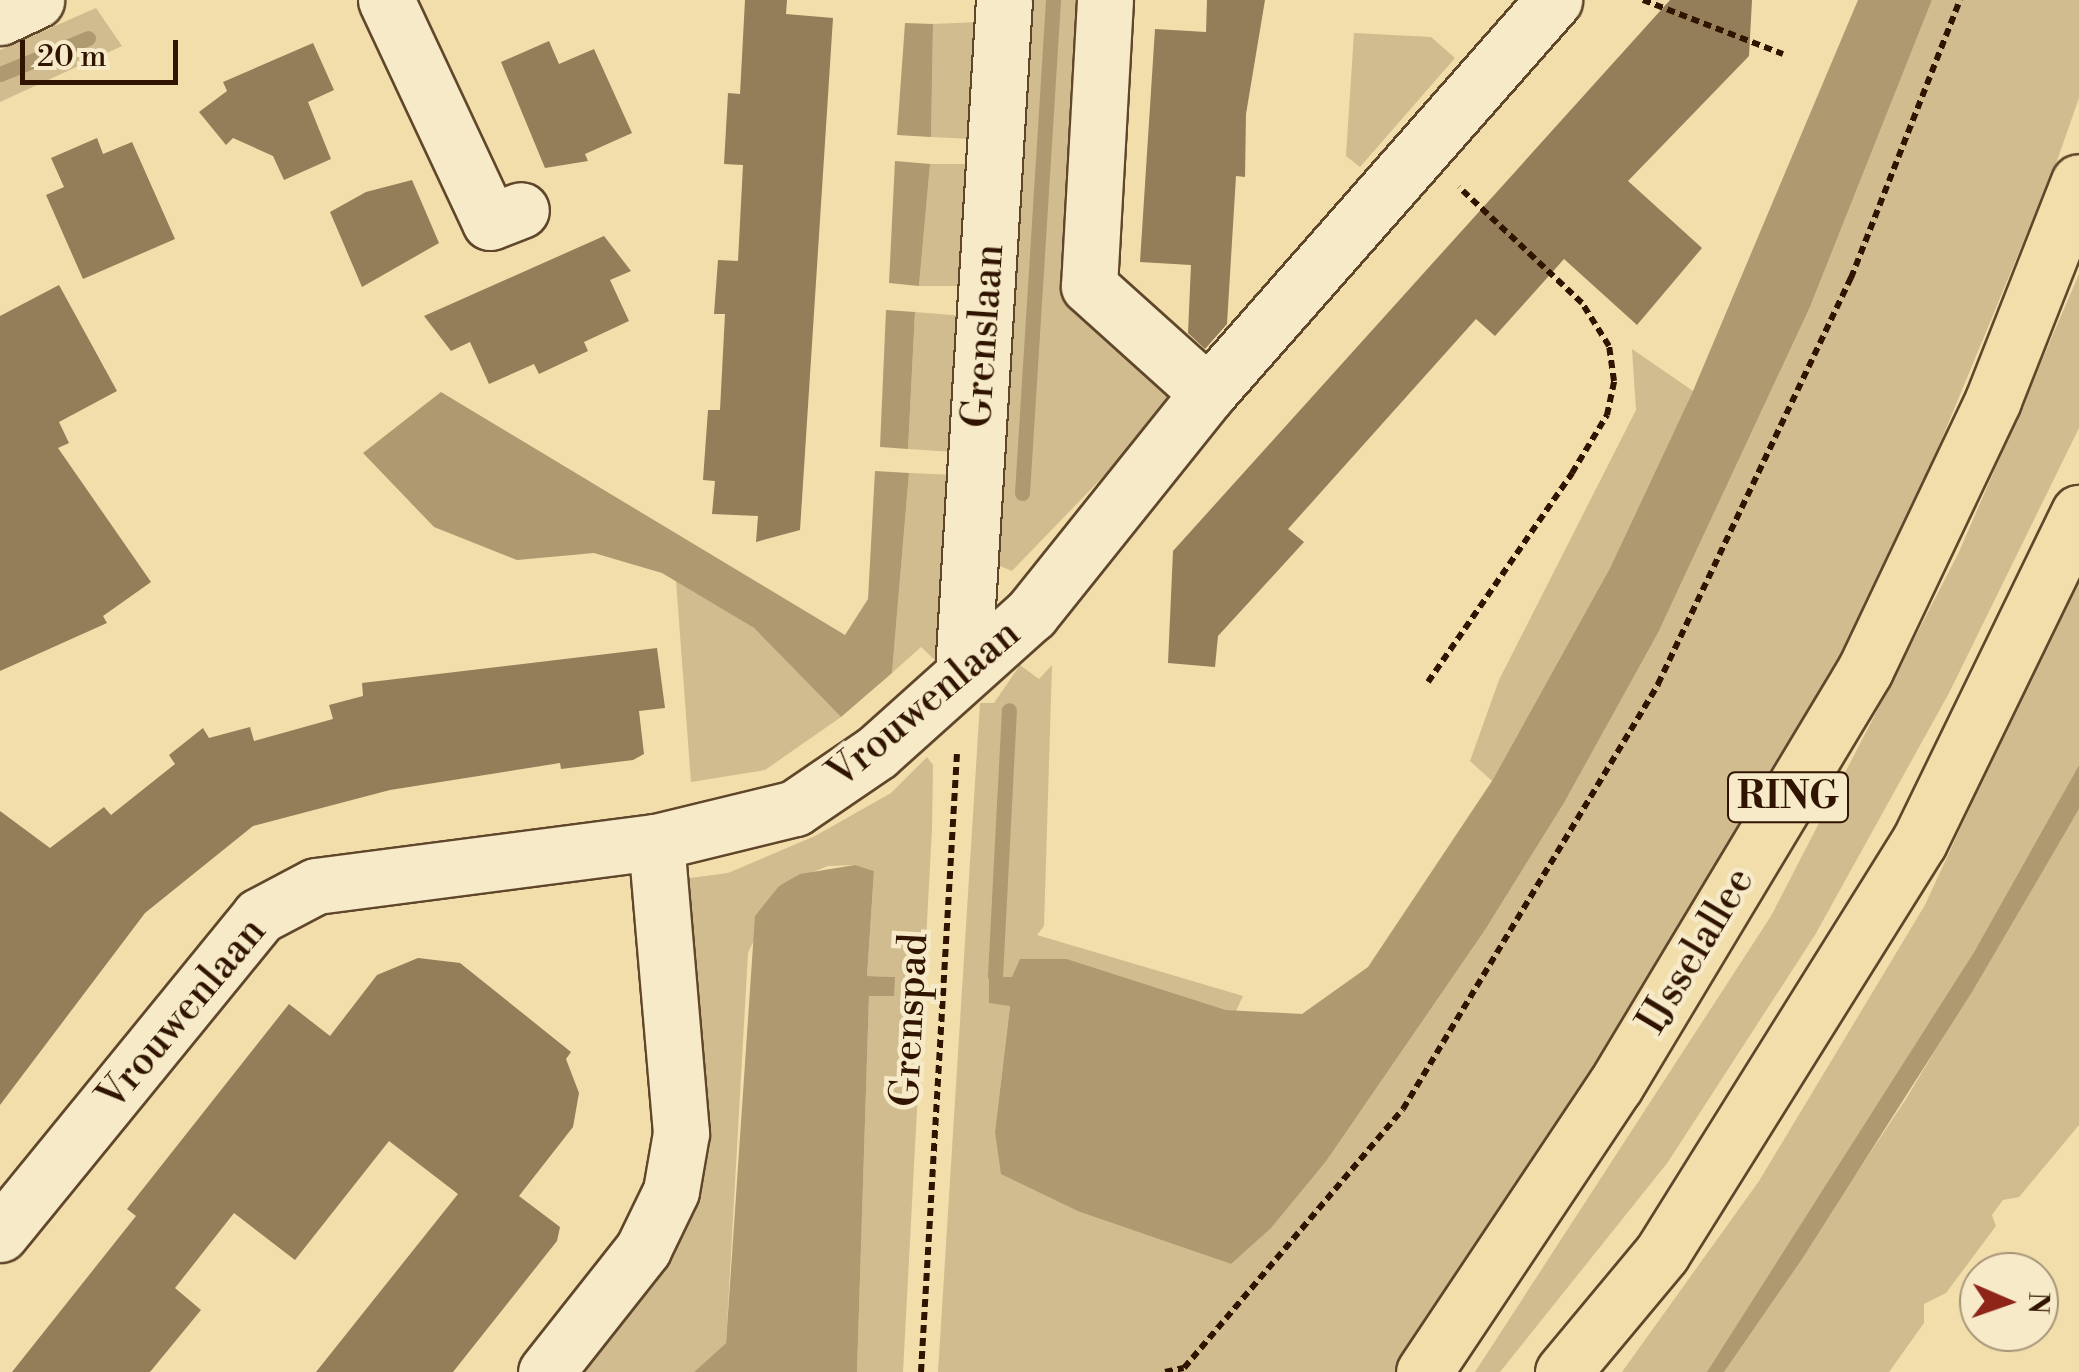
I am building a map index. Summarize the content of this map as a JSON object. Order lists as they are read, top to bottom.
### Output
{
  "streets": {
    "main road": ["RING", "IJsselallee"],
    "street": ["Grenslaan", "Vrouwenlaan"],
    "path": ["Grenspad"]
  },
  "crossings": [
    ["Grenslaan", "Vrouwenlaan"],
    ["Grenslaan", "Grenspad"],
    ["Vrouwenlaan", "Grenspad"]
  ],
  "scale_bar": "20 m",
  "north": "right"
}
